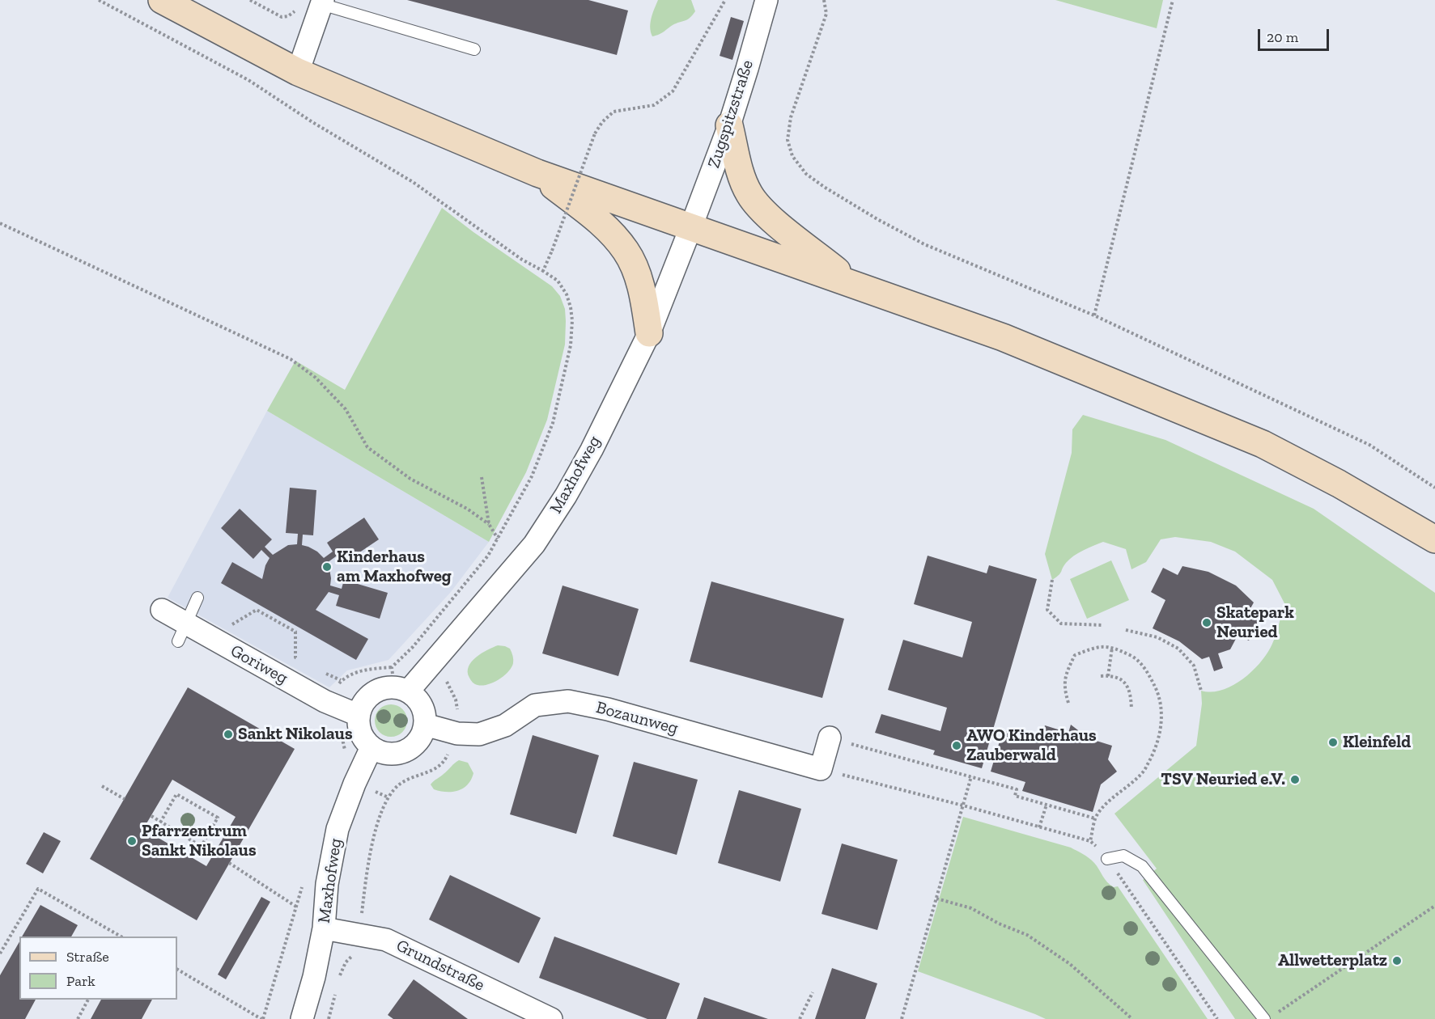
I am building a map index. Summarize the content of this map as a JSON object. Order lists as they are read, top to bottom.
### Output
{
  "streets": {
    "street": [
      "Zugspitzstraße",
      "Maxhofweg",
      "Goriweg",
      "Bozaunweg",
      "Grundstraße"
    ]
  },
  "crossings": [
    ["Zugspitzstraße", "Maxhofweg"],
    ["Maxhofweg", "Goriweg"],
    ["Maxhofweg", "Bozaunweg"],
    ["Maxhofweg", "Grundstraße"],
    ["Goriweg", "Bozaunweg"]
  ],
  "places": [
    "Kinderhaus am Maxhofweg",
    "Skatepark Neuried",
    "Sankt Nikolaus",
    "Kleinfeld",
    "AWO Kinderhaus Zauberwald",
    "TSV Neuried e.V.",
    "Pfarrzentrum Sankt Nikolaus",
    "Allwetterplatz"
  ],
  "legend": ["Straße", "Park"],
  "scale_bar": "20 m"
}
